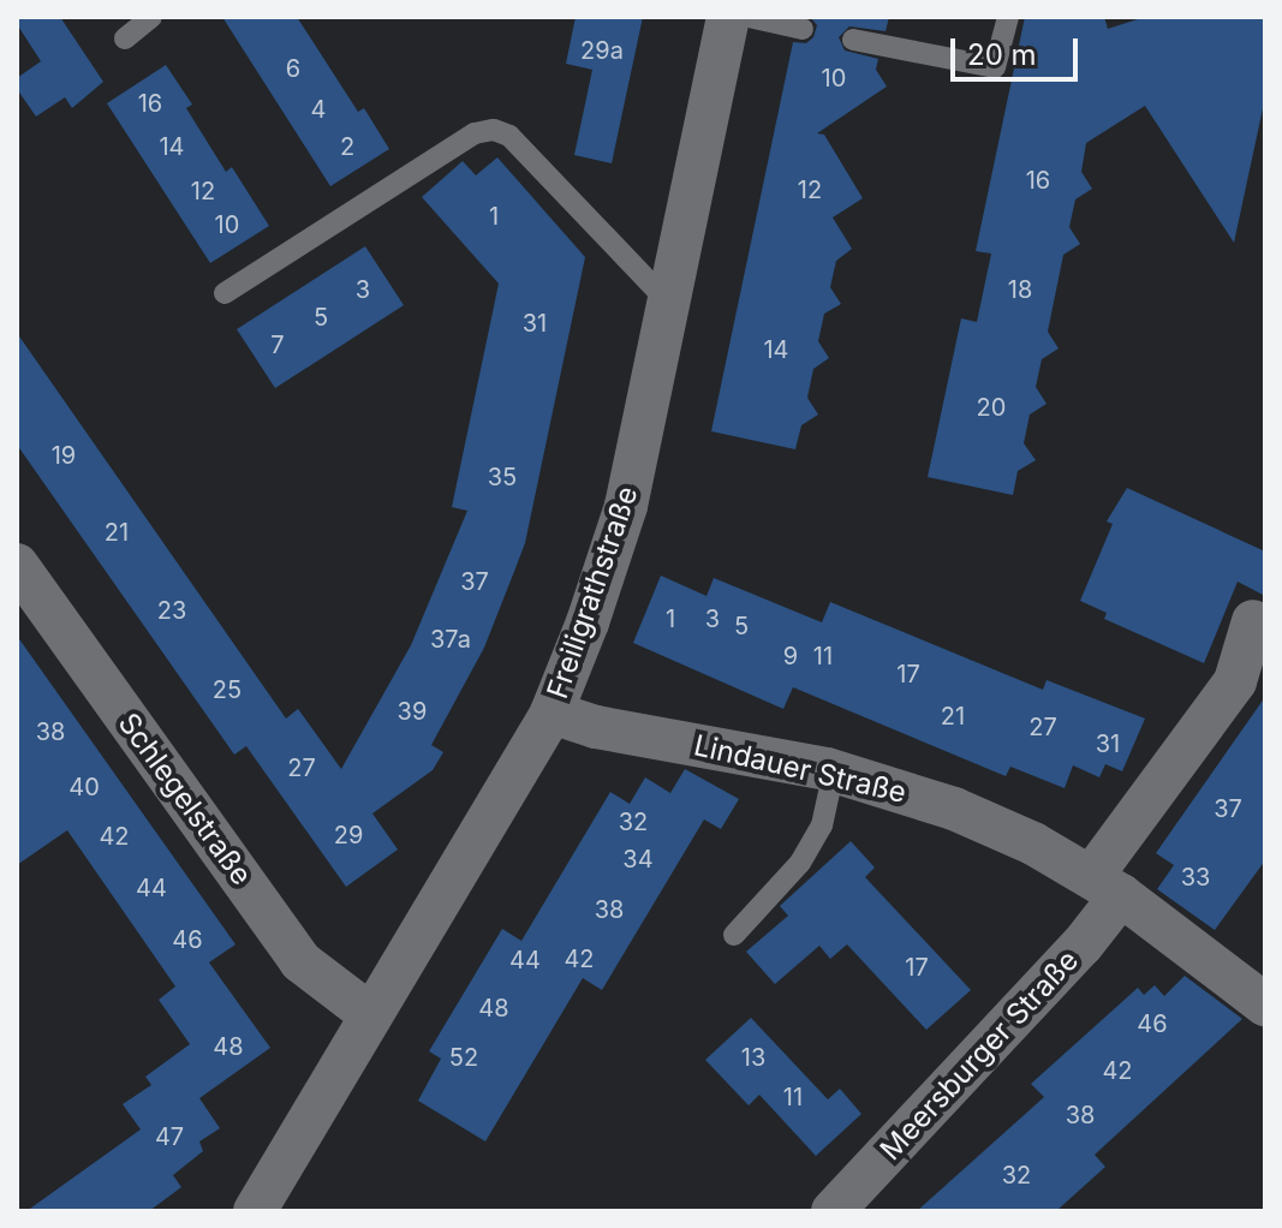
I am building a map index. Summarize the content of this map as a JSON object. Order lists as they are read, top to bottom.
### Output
{
  "streets": {
    "street": [
      "Freiligrathstraße",
      "Lindauer Straße",
      "Schlegelstraße",
      "Meersburger Straße"
    ]
  },
  "crossings": [
    ["Freiligrathstraße", "Lindauer Straße"],
    ["Freiligrathstraße", "Schlegelstraße"],
    ["Lindauer Straße", "Meersburger Straße"]
  ],
  "house_numbers": [
    "29a",
    "6",
    "10",
    "16",
    "4",
    "14",
    "2",
    "16",
    "12",
    "12",
    "1",
    "10",
    "3",
    "18",
    "5",
    "31",
    "7",
    "14",
    "20",
    "19",
    "35",
    "21",
    "37",
    "23",
    "1",
    "3",
    "5",
    "37a",
    "9",
    "11",
    "17",
    "25",
    "39",
    "21",
    "27",
    "38",
    "31",
    "27",
    "40",
    "37",
    "32",
    "29",
    "42",
    "34",
    "33",
    "44",
    "38",
    "46",
    "42",
    "44",
    "17",
    "48",
    "46",
    "48",
    "52",
    "13",
    "42",
    "11",
    "38",
    "47",
    "32"
  ],
  "scale_bar": "20 m"
}
